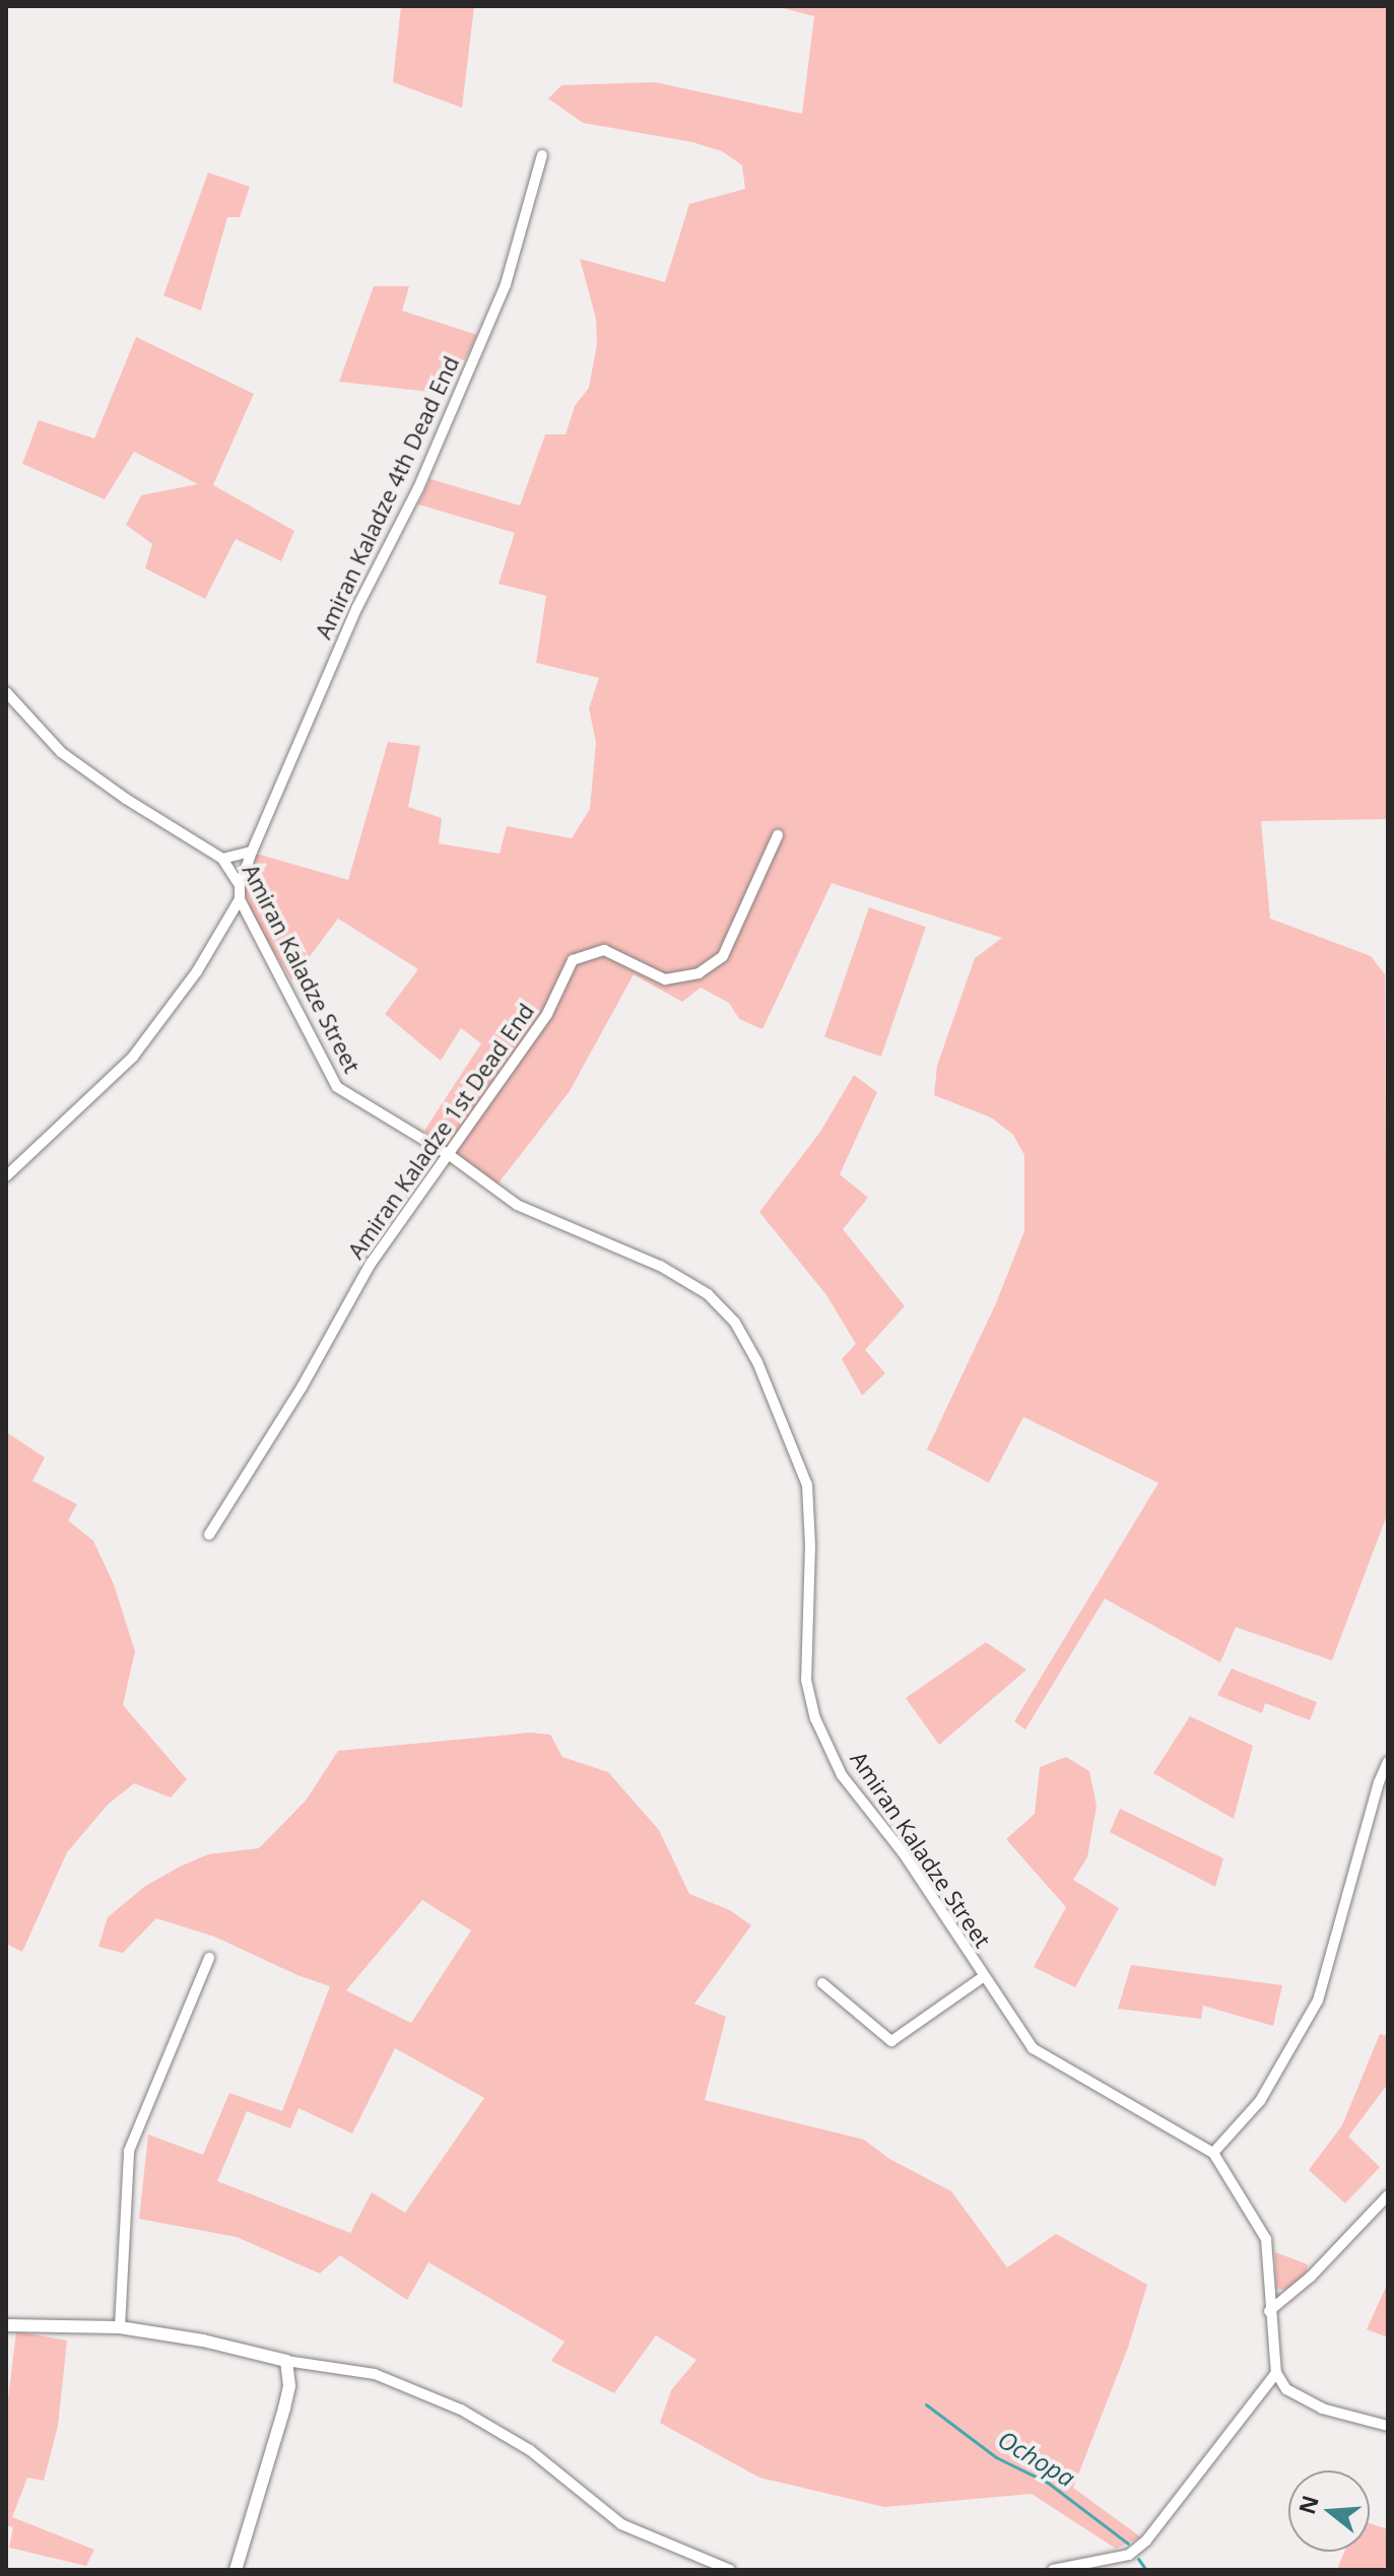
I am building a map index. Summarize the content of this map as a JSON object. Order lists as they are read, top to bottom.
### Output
{
  "streets": {
    "street": ["Amiran Kaladze 4th Dead End", "Amiran Kaladze Street", "Amiran Kaladze 1st Dead End"]
  },
  "crossings": [
    ["Amiran Kaladze 4th Dead End", "Amiran Kaladze Street"],
    ["Amiran Kaladze Street", "Amiran Kaladze 1st Dead End"]
  ],
  "water": ["Ochopa"],
  "north": "left"
}
